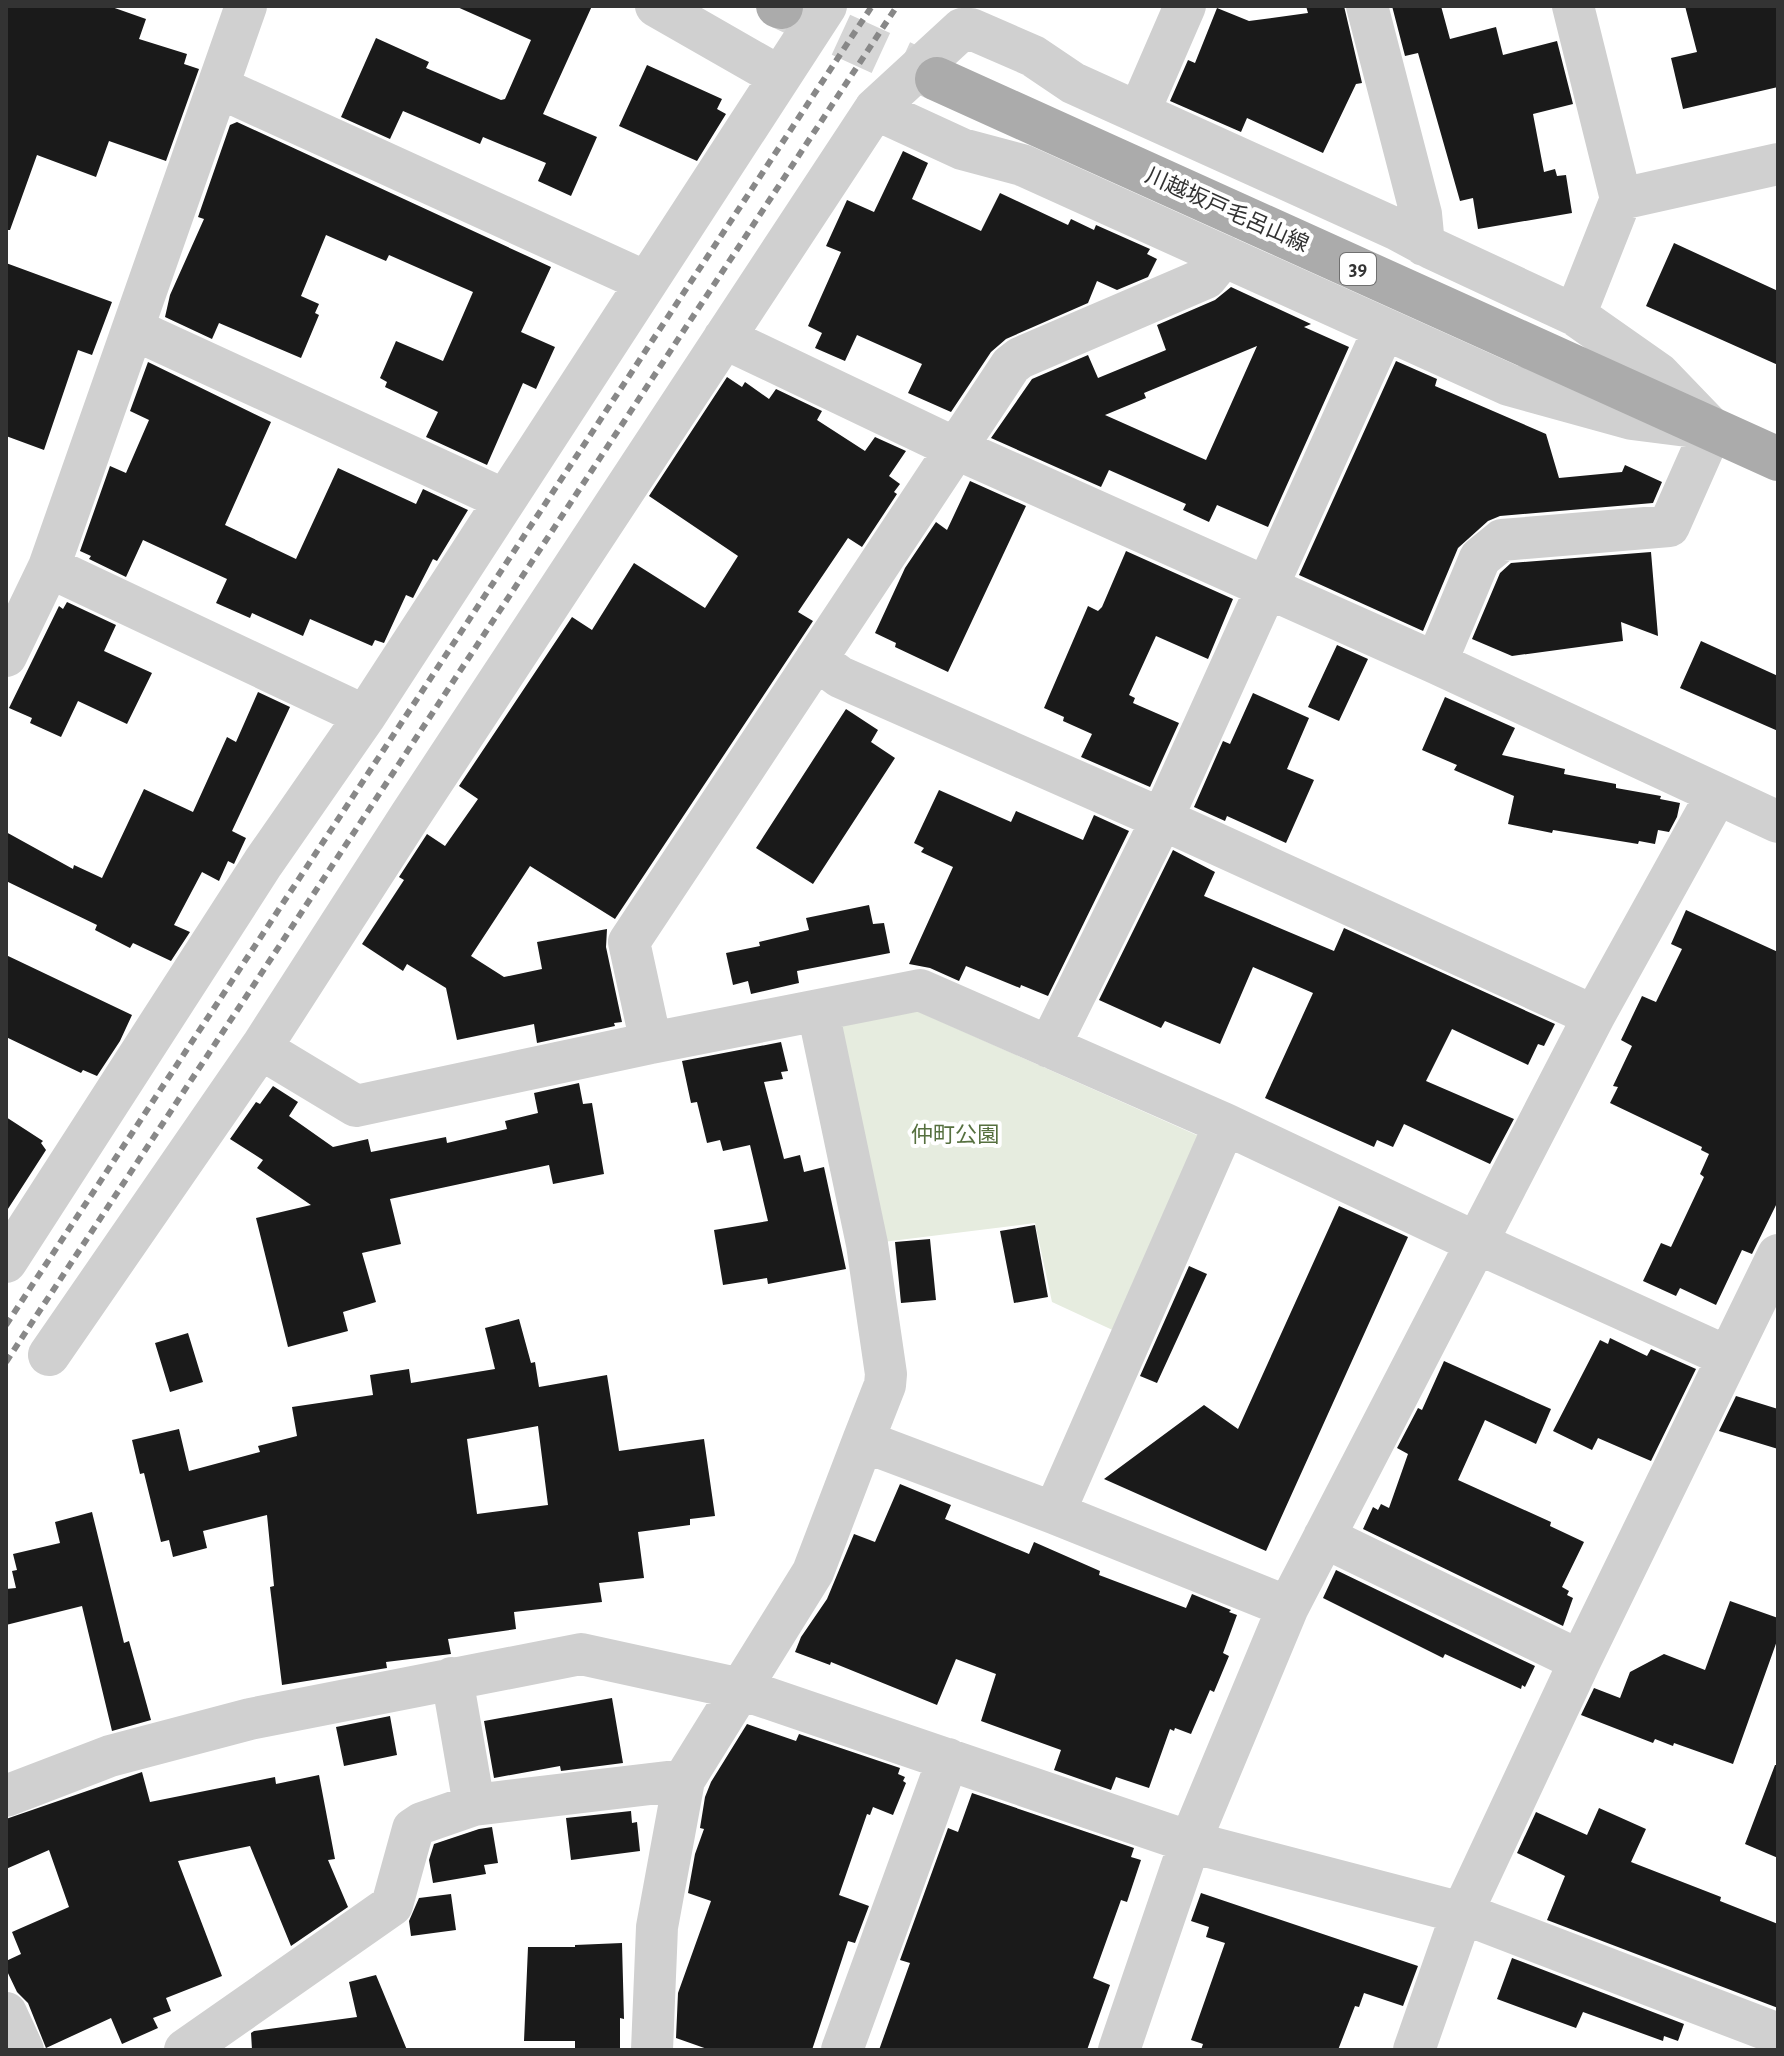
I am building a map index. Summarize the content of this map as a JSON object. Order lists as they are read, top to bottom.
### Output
{
  "streets": {
    "main road": ["川越坂戸毛呂山線", "39"]
  },
  "parks": ["仲町公園"]
}
